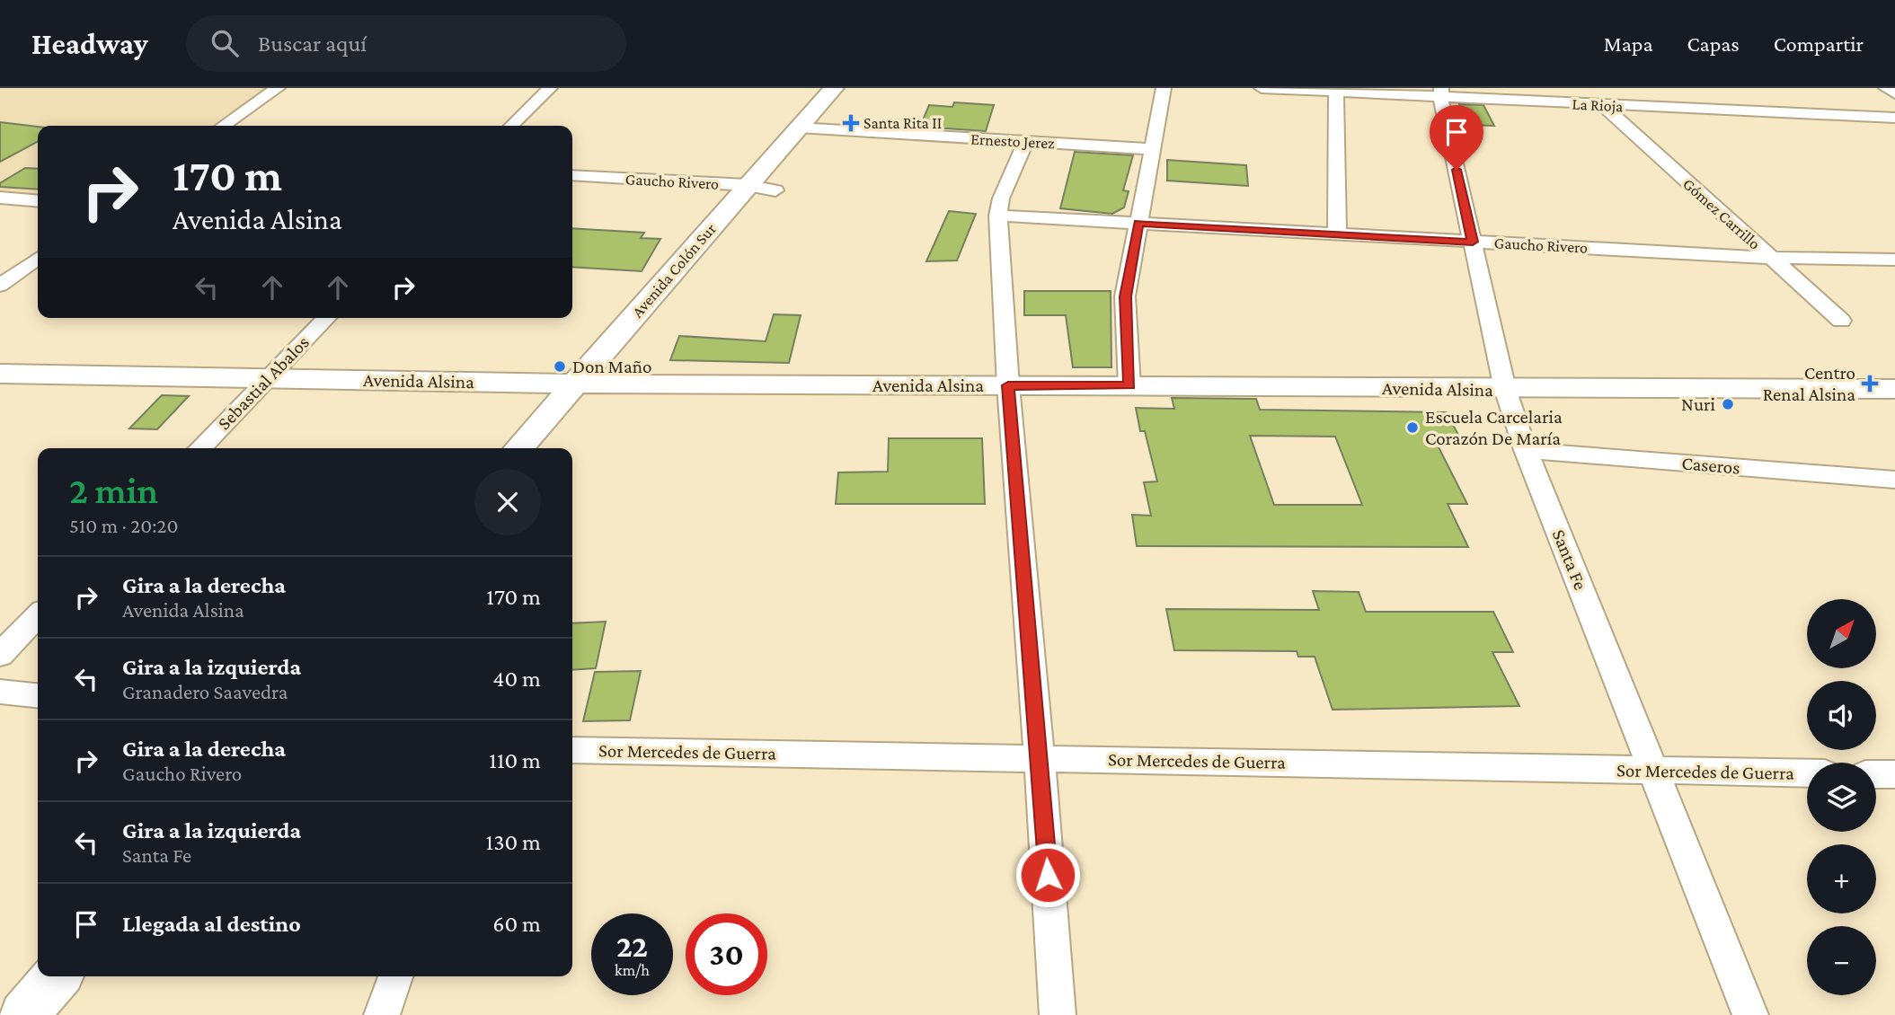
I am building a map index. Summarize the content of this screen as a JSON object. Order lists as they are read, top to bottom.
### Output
{
  "streets": {
    "main road": ["Avenida Colón Sur", "Avenida Alsina"],
    "street": [
      "La Rioja",
      "Ernesto Jerez",
      "Gaucho Rivero",
      "Gómez Carrillo",
      "Sebastial Abalos",
      "Caseros",
      "Santa Fe",
      "Sor Mercedes de Guerra"
    ]
  },
  "crossings": [
    ["La Rioja", "Gómez Carrillo"],
    ["La Rioja", "Santa Fe"],
    ["Ernesto Jerez", "Avenida Colón Sur"],
    ["Gaucho Rivero", "Gómez Carrillo"],
    ["Gaucho Rivero", "Avenida Colón Sur"],
    ["Gaucho Rivero", "Santa Fe"],
    ["Avenida Colón Sur", "Avenida Alsina"],
    ["Avenida Alsina", "Sebastial Abalos"],
    ["Avenida Alsina", "Santa Fe"],
    ["Caseros", "Santa Fe"],
    ["Santa Fe", "Sor Mercedes de Guerra"]
  ],
  "places": {
    "health": ["Santa Rita II", "Centro Renal Alsina"],
    "other": ["Don Maño", "Nuri", "Escuela Carcelaria Corazón De María"]
  },
  "north": "top right",
  "page": {
    "header": "Headway",
    "search": "Buscar aquí",
    "nav": ["Mapa", "Capas", "Compartir"],
    "turn": ["170 m", "Avenida Alsina"],
    "heading": ["2 min", "510 m · 20:20"],
    "list": [
      {
        "name": "Gira a la derecha",
        "note": "Avenida Alsina",
        "value": "170 m"
      },
      {
        "name": "Gira a la izquierda",
        "note": "Granadero Saavedra",
        "value": "40 m"
      },
      {
        "name": "Gira a la derecha",
        "note": "Gaucho Rivero",
        "value": "110 m"
      },
      {
        "name": "Gira a la izquierda",
        "note": "Santa Fe",
        "value": "130 m"
      },
      {
        "name": "Llegada al destino",
        "value": "60 m"
      }
    ],
    "map_buttons": ["+", "−"],
    "speed": "22 km/h",
    "limit": "30"
  }
}
